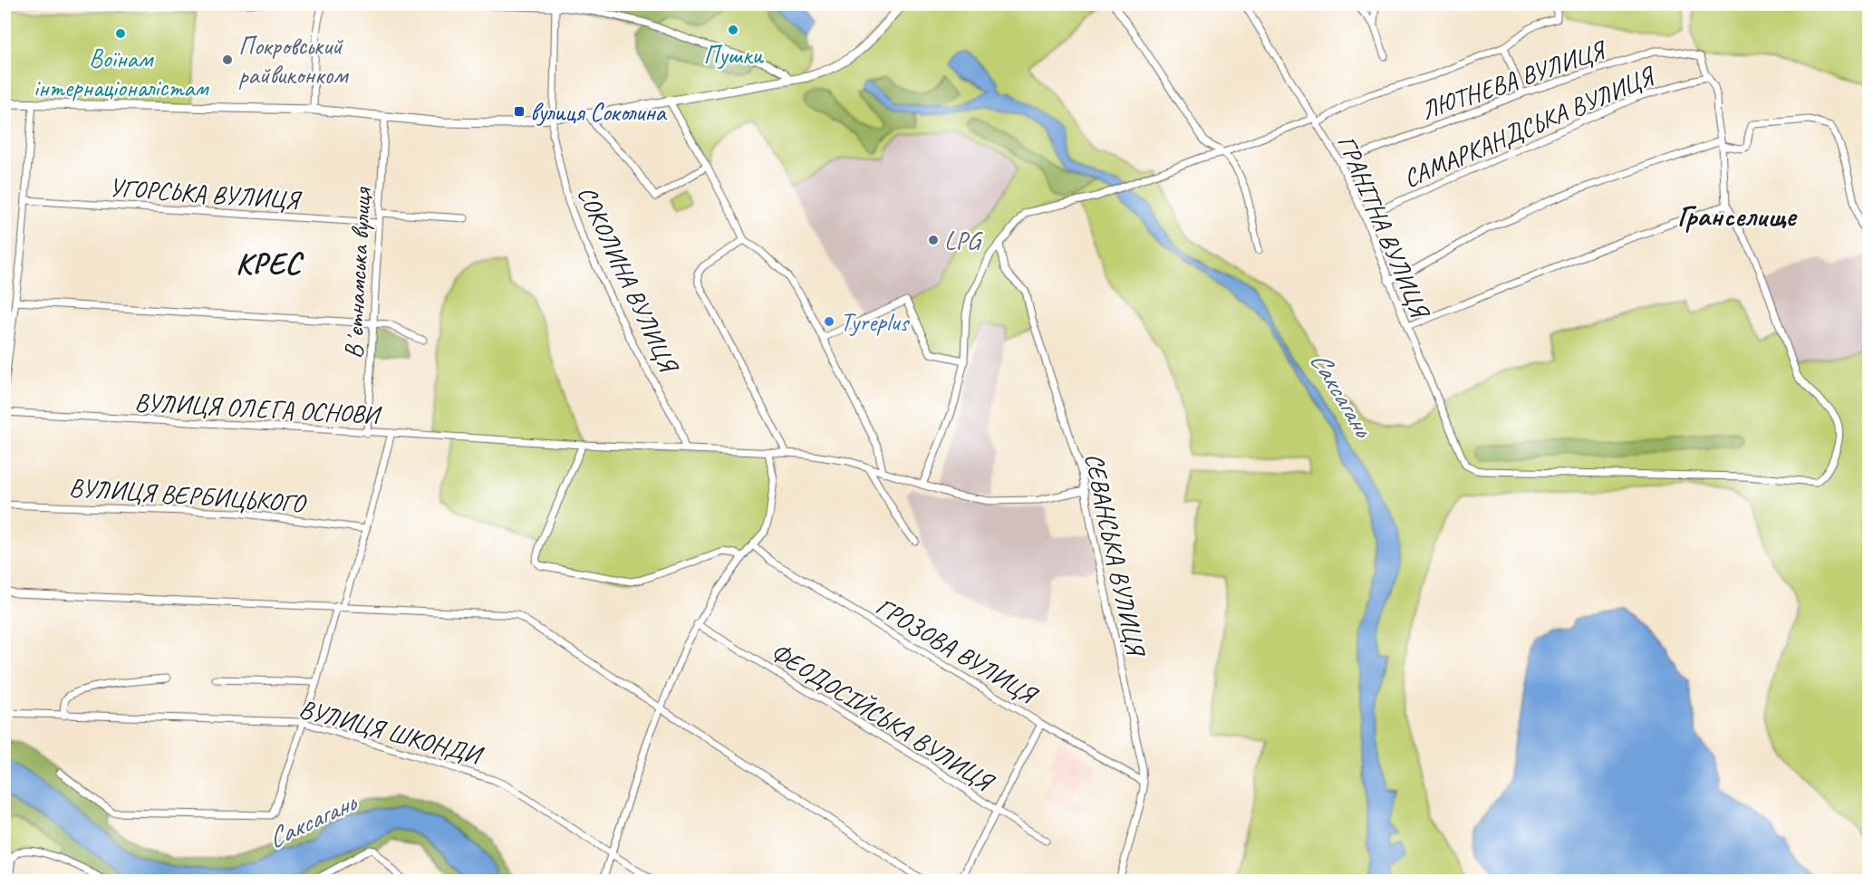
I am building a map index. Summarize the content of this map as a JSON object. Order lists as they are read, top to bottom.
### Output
{
  "streets": {
    "street": [
      "ЛЮТНЕВА ВУЛИЦЯ",
      "САМАРКАНДСЬКА ВУЛИЦЯ",
      "УГОРСЬКА ВУЛИЦЯ",
      "ГРАНІТНА ВУЛИЦЯ",
      "Вʼєтнамська вулиця",
      "СОКОЛИНА ВУЛИЦЯ",
      "ВУЛИЦЯ ОЛЕГА ОСНОВИ",
      "ВУЛИЦЯ ВЕРБИЦЬКОГО",
      "СЕВАНСЬКА ВУЛИЦЯ",
      "ГРОЗОВА ВУЛИЦЯ",
      "ФЕОДОСІЙСЬКА ВУЛИЦЯ",
      "ВУЛИЦЯ ШКОНДИ"
    ]
  },
  "crossings": [
    ["ЛЮТНЕВА ВУЛИЦЯ", "САМАРКАНДСЬКА ВУЛИЦЯ"],
    ["ЛЮТНЕВА ВУЛИЦЯ", "ГРАНІТНА ВУЛИЦЯ"],
    ["САМАРКАНДСЬКА ВУЛИЦЯ", "ГРАНІТНА ВУЛИЦЯ"],
    ["УГОРСЬКА ВУЛИЦЯ", "Вʼєтнамська вулиця"],
    ["Вʼєтнамська вулиця", "ВУЛИЦЯ ОЛЕГА ОСНОВИ"],
    ["ВУЛИЦЯ ОЛЕГА ОСНОВИ", "ВУЛИЦЯ ВЕРБИЦЬКОГО"],
    ["ВУЛИЦЯ ОЛЕГА ОСНОВИ", "ВУЛИЦЯ ШКОНДИ"],
    ["СЕВАНСЬКА ВУЛИЦЯ", "ГРОЗОВА ВУЛИЦЯ"]
  ],
  "districts": ["Гранселище", "КРЕС"],
  "water": ["Саксагань"],
  "places": {
    "other": [
      "Пушки",
      "Воїнам інтернаціоналістам",
      "Покровський райвиконком",
      "LPG",
      "Tyreplus"
    ],
    "transit": ["вулиця Соколина"]
  }
}
